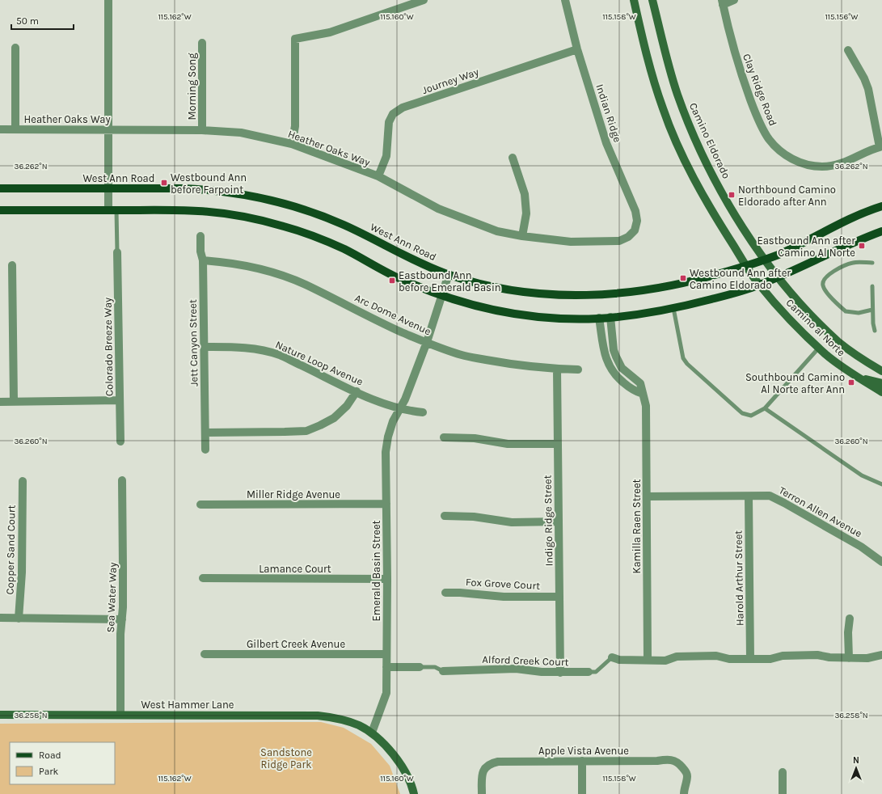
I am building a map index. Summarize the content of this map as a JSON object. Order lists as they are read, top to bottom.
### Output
{
  "streets": {
    "main road": [
      "Camino Eldorado",
      "West Ann Road",
      "Camino al Norte",
      "West Hammer Lane"
    ],
    "street": [
      "Journey Way",
      "Morning Song",
      "Clay Ridge Road",
      "Indian Ridge",
      "Heather Oaks Way",
      "Arc Dome Avenue",
      "Jett Canyon Street",
      "Colorado Breeze Way",
      "Nature Loop Avenue",
      "Miller Ridge Avenue",
      "Terron Allen Avenue",
      "Indigo Ridge Street",
      "Kamilla Raen Street",
      "Copper Sand Court",
      "Lamance Court",
      "Emerald Basin Street",
      "Harold Arthur Street",
      "Fox Grove Court",
      "Sea Water Way",
      "Gilbert Creek Avenue",
      "Alford Creek Court",
      "Apple Vista Avenue"
    ]
  },
  "crossings": [
    ["Journey Way", "Indian Ridge"],
    ["Journey Way", "Heather Oaks Way"],
    ["Morning Song", "Heather Oaks Way"],
    ["Indian Ridge", "Heather Oaks Way"],
    ["Camino Eldorado", "West Ann Road"],
    ["Camino Eldorado", "Camino al Norte"],
    ["West Ann Road", "Camino al Norte"],
    ["West Ann Road", "Emerald Basin Street"],
    ["Arc Dome Avenue", "Jett Canyon Street"],
    ["Arc Dome Avenue", "Indigo Ridge Street"],
    ["Arc Dome Avenue", "Emerald Basin Street"],
    ["Jett Canyon Street", "Nature Loop Avenue"],
    ["Nature Loop Avenue", "Emerald Basin Street"],
    ["Miller Ridge Avenue", "Emerald Basin Street"],
    ["Terron Allen Avenue", "Kamilla Raen Street"],
    ["Terron Allen Avenue", "Harold Arthur Street"],
    ["Indigo Ridge Street", "Fox Grove Court"],
    ["Indigo Ridge Street", "Alford Creek Court"],
    ["Lamance Court", "Emerald Basin Street"],
    ["Emerald Basin Street", "Gilbert Creek Avenue"],
    ["Emerald Basin Street", "West Hammer Lane"],
    ["Sea Water Way", "West Hammer Lane"]
  ],
  "parks": ["Sandstone Ridge Park"],
  "places": {
    "transit": [
      "Westbound Ann before Farpoint",
      "Northbound Camino Eldorado after Ann",
      "Eastbound Ann after Camino Al Norte",
      "Westbound Ann after Camino Eldorado",
      "Eastbound Ann before Emerald Basin",
      "Southbound Camino Al Norte after Ann"
    ]
  },
  "legend": ["Road", "Park"],
  "scale_bar": "50 m",
  "north": "top",
  "coordinates": [
    "115.162°W",
    "115.160°W",
    "115.158°W",
    "115.156°W",
    "36.262°N",
    "36.260°N",
    "36.258°N"
  ]
}
